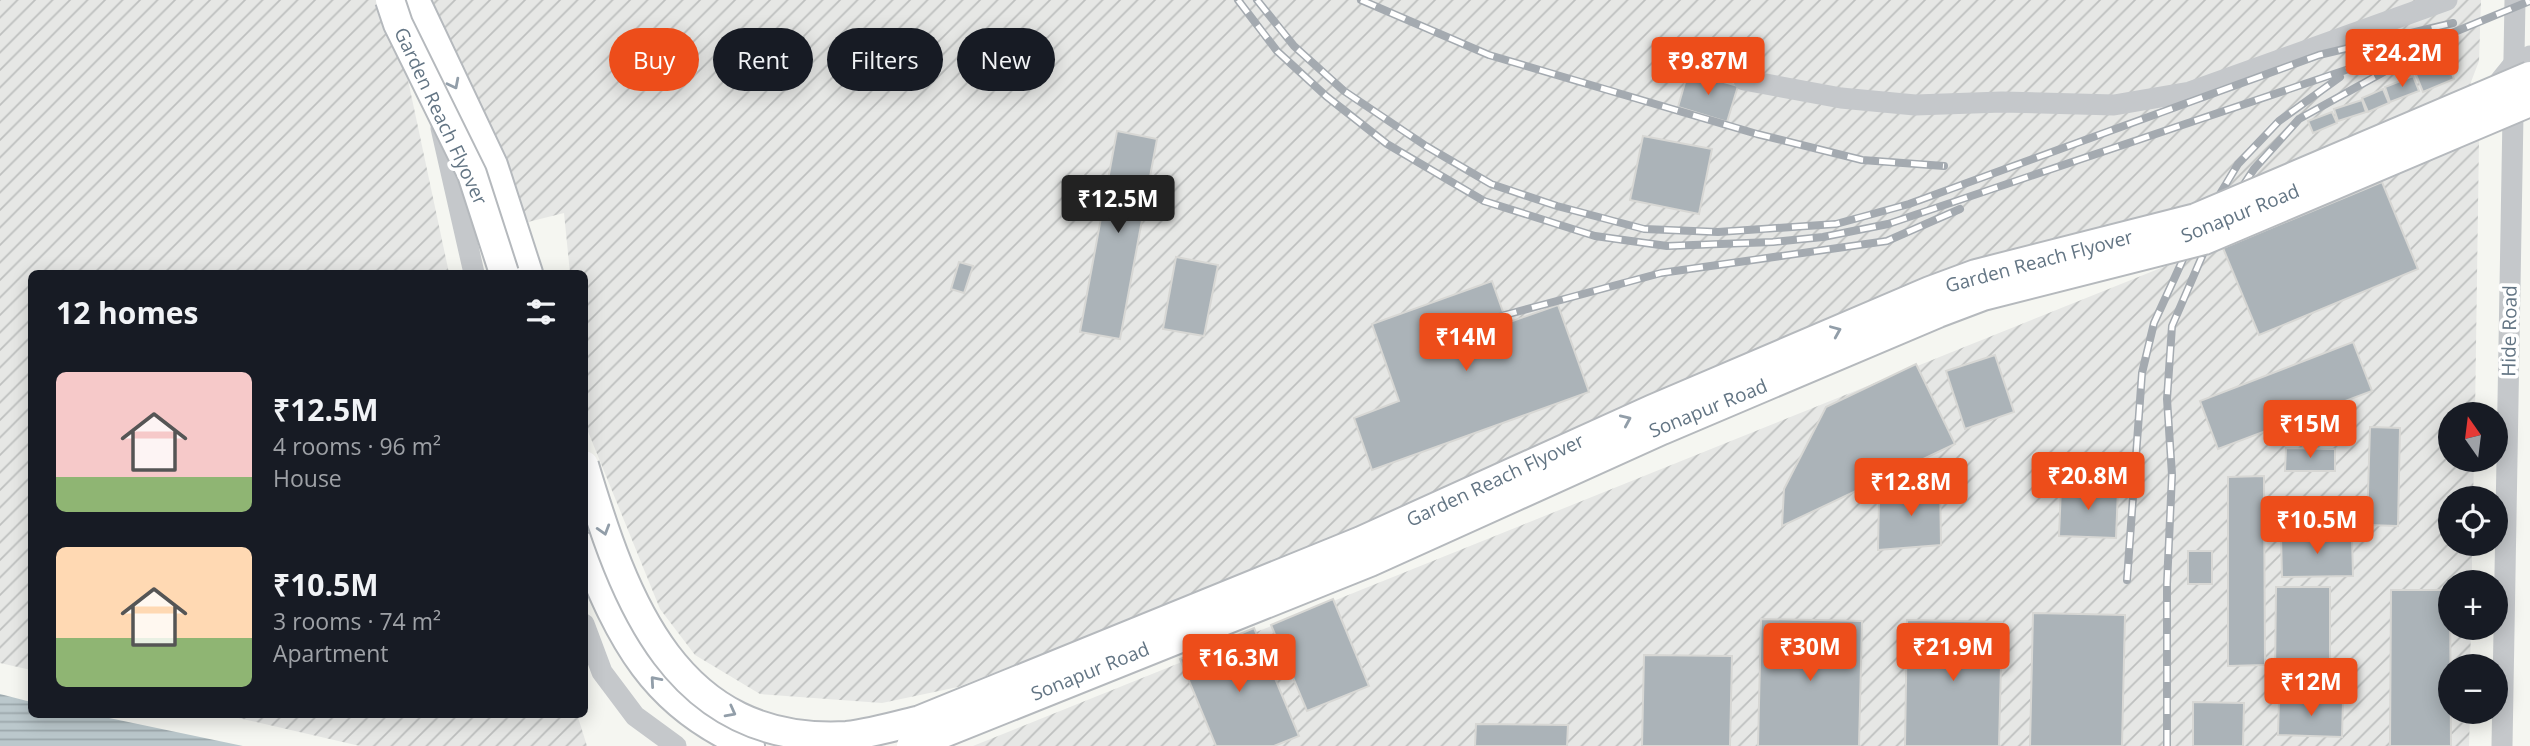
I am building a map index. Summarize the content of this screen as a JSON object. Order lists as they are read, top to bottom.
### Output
{
  "streets": {
    "main road": ["Garden Reach Flyover"],
    "street": ["Sonapur Road", "Hide Road"]
  },
  "crossings": [
    ["Garden Reach Flyover", "Sonapur Road"],
    ["Garden Reach Flyover", "Hide Road"],
    ["Sonapur Road", "Hide Road"]
  ],
  "north": "top",
  "page": {
    "chip": [
      "Buy",
      "Rent",
      "Filters",
      "New"
    ],
    "price": [
      "₹24.2M",
      "₹9.87M",
      "₹12.5M",
      "₹14M",
      "₹15M",
      "₹20.8M",
      "₹12.8M",
      "₹10.5M",
      "₹30M",
      "₹21.9M",
      "₹16.3M",
      "₹12M"
    ],
    "heading": "12 homes",
    "list": [
      {
        "name": "₹12.5M",
        "note": "4 rooms · 96 m² · House"
      },
      {
        "name": "₹10.5M",
        "note": "3 rooms · 74 m² · Apartment"
      }
    ],
    "map_buttons": ["+", "−"]
  }
}
